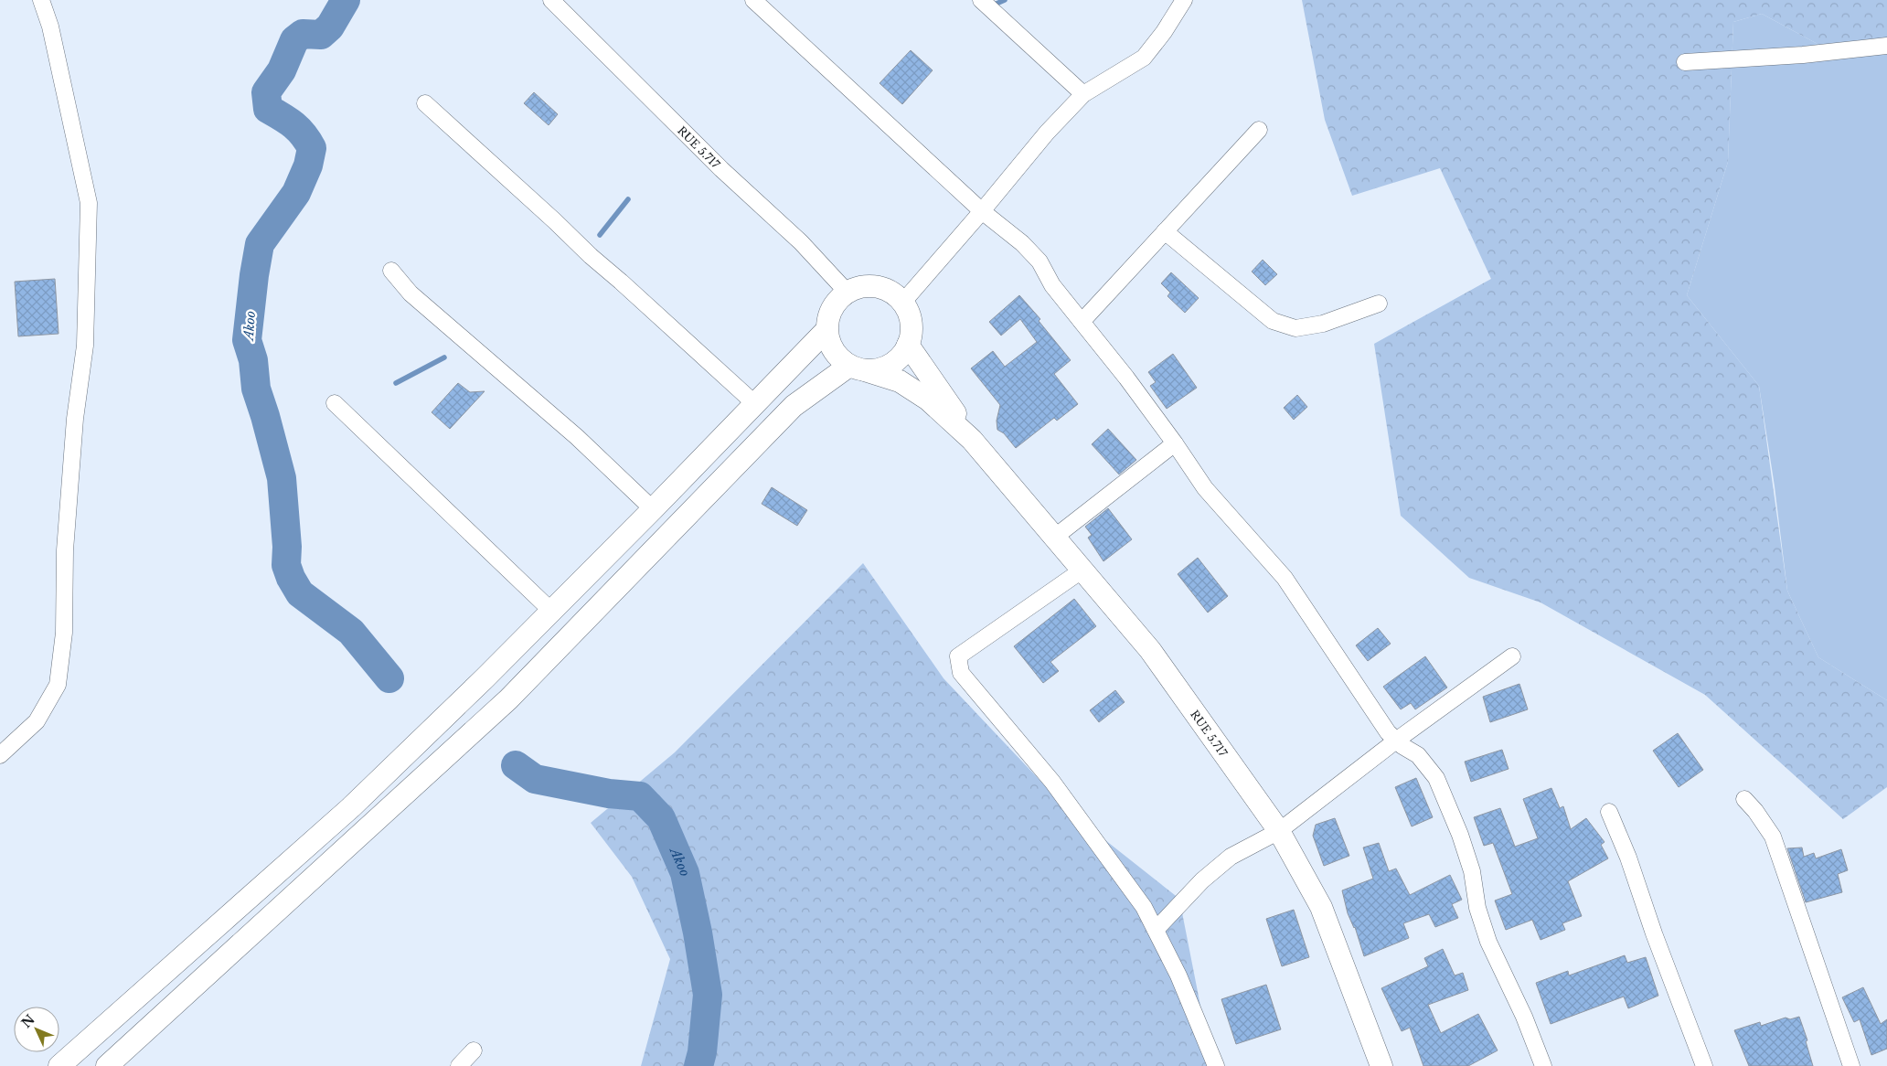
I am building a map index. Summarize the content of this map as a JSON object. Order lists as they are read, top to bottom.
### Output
{
  "streets": {
    "street": ["RUE 5.717"]
  },
  "water": ["Akoo"],
  "north": "top left"
}
